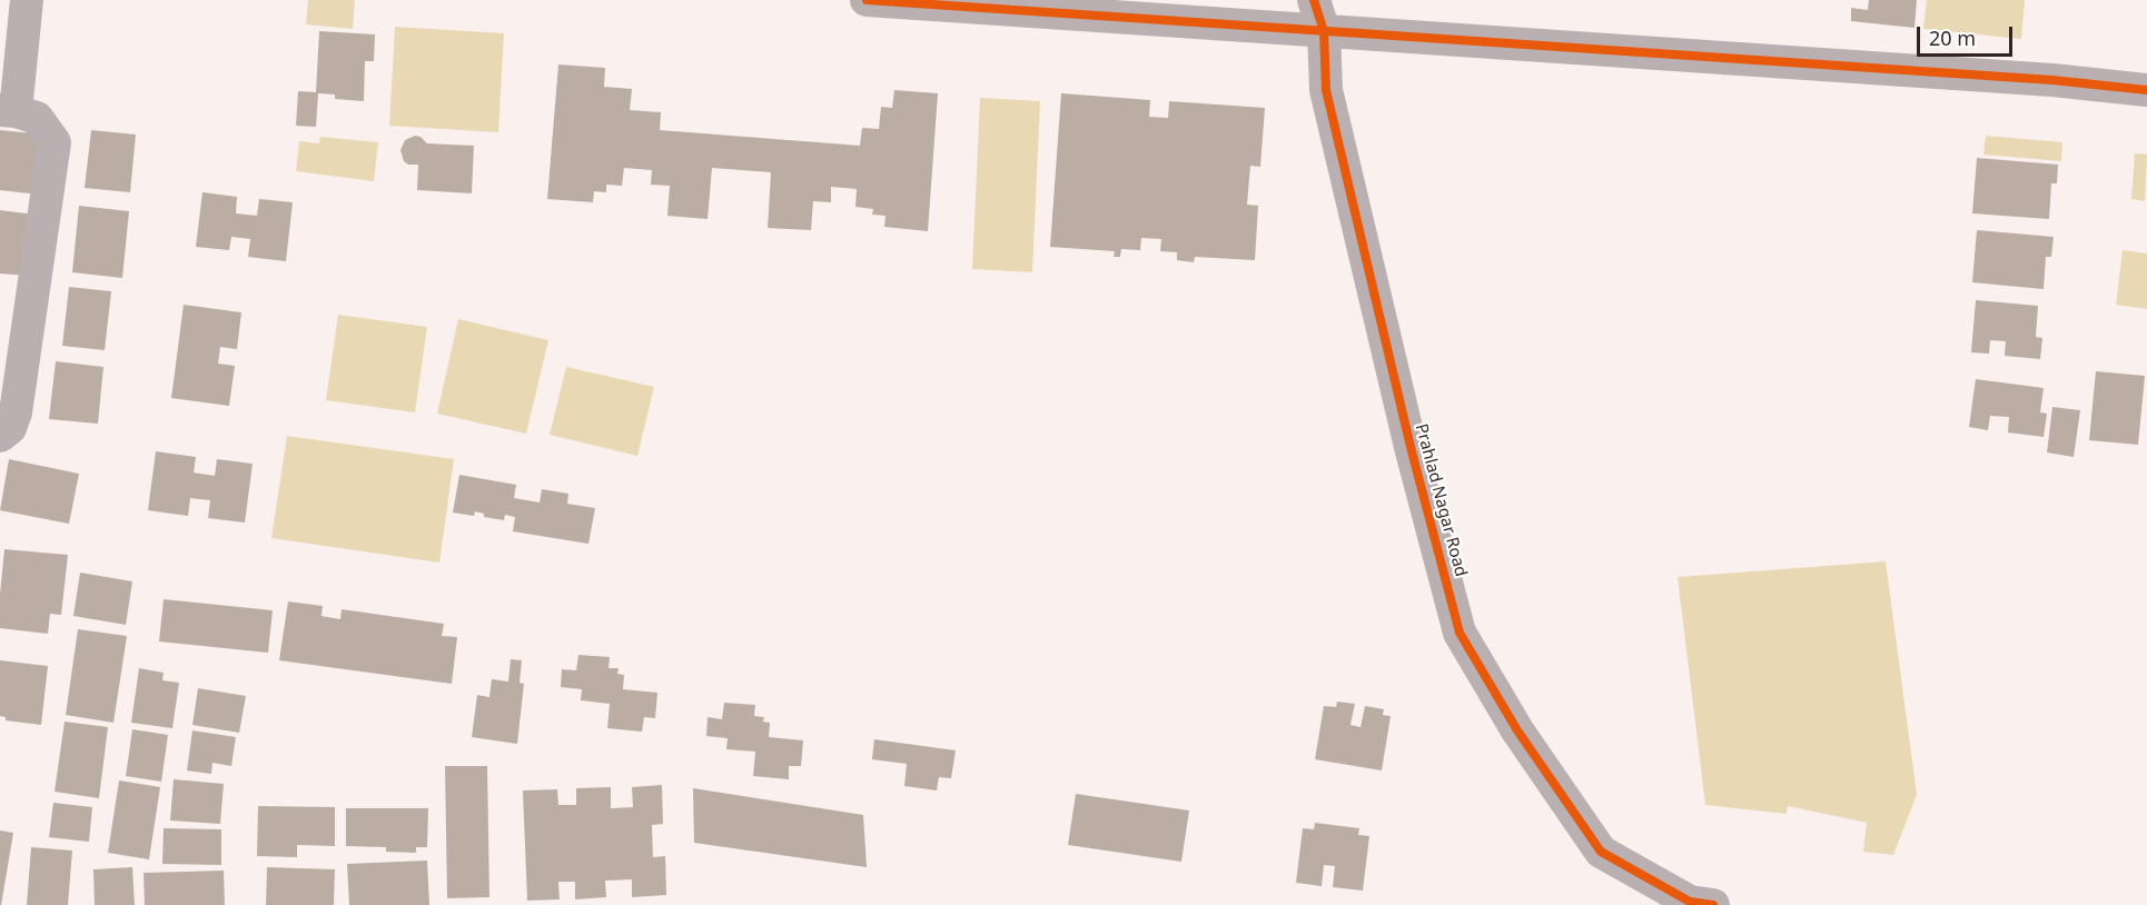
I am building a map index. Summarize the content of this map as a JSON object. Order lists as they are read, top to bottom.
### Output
{
  "streets": {
    "street": ["Prahlad Nagar Road"]
  },
  "scale_bar": "20 m"
}
